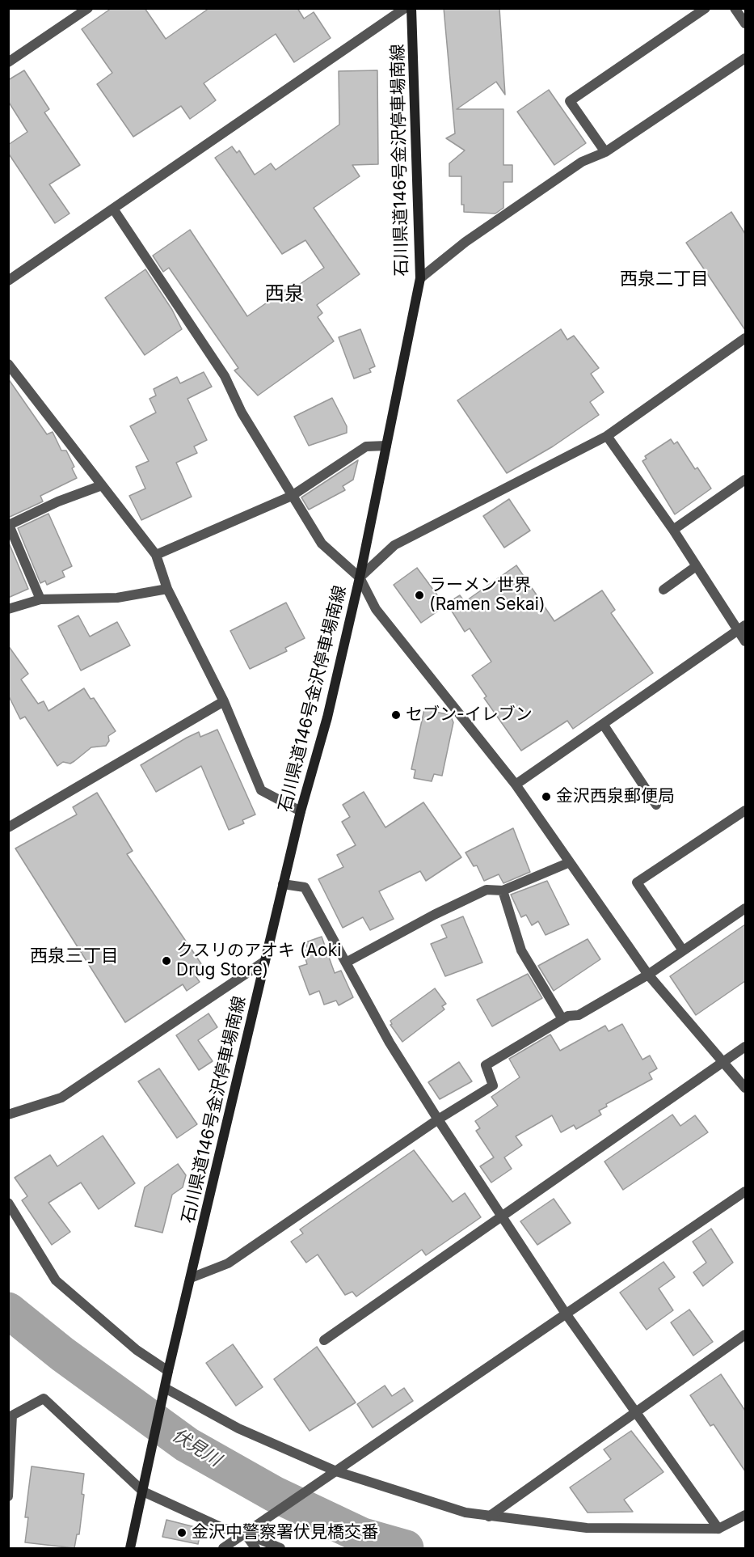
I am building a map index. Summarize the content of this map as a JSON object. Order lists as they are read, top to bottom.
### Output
{
  "streets": {
    "main road": ["石川県道146号金沢停車場南線"]
  },
  "districts": ["西泉二丁目", "西泉", "西泉三丁目"],
  "water": ["伏見川"],
  "places": [
    "ラーメン世界 (Ramen Sekai)",
    "セブン-イレブン",
    "金沢西泉郵便局",
    "クスリのアオキ (Aoki Drug Store)",
    "金沢中警察署伏見橋交番"
  ]
}
